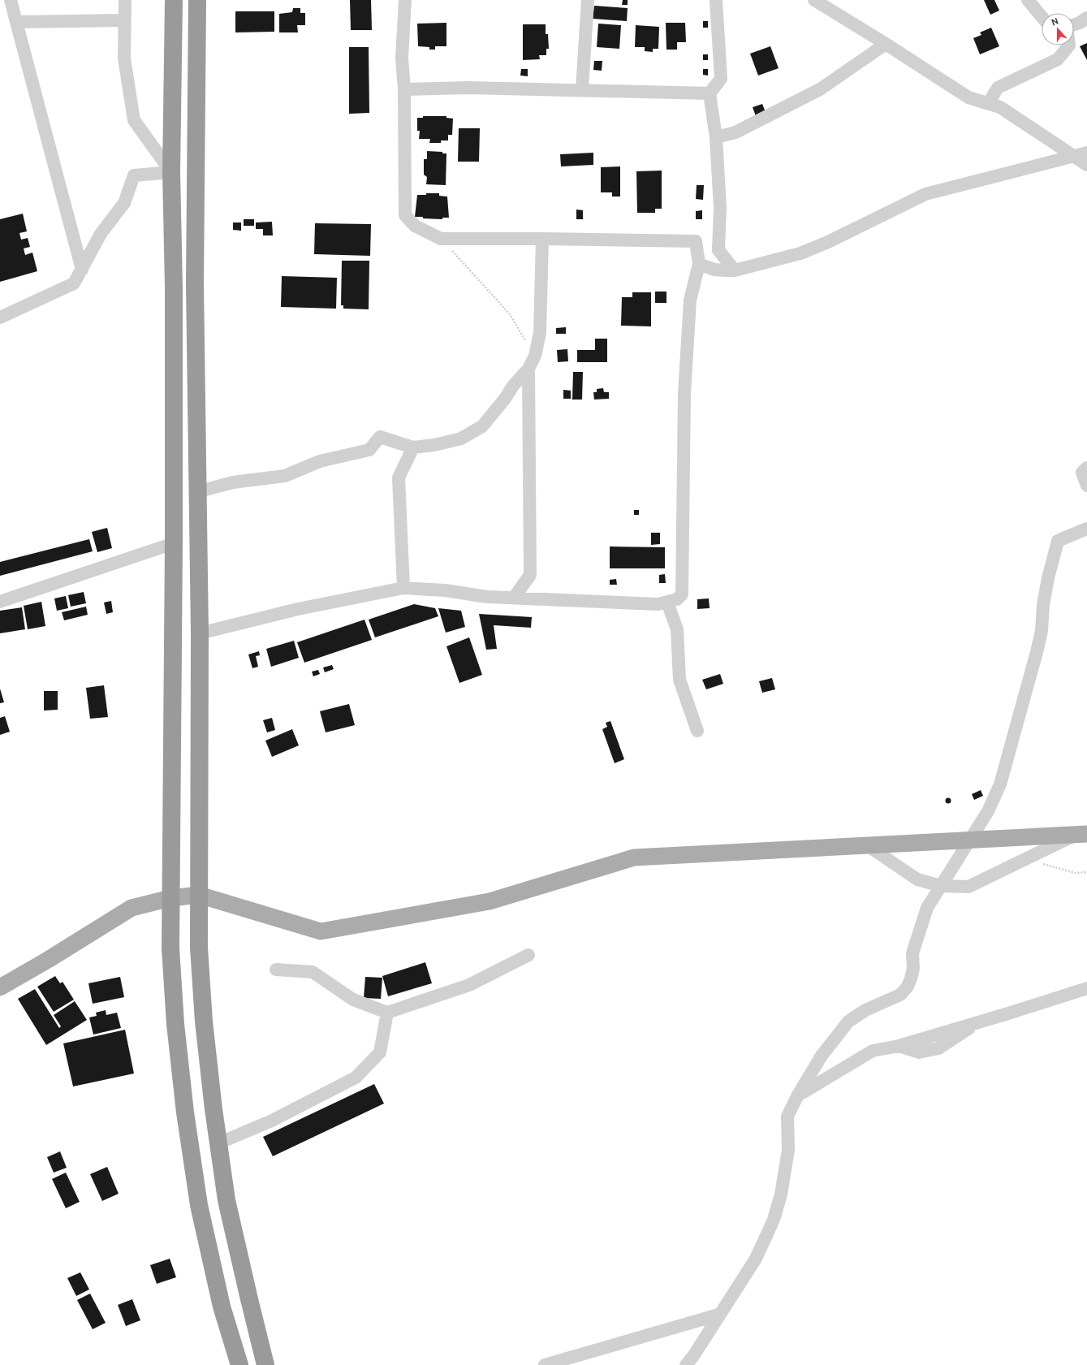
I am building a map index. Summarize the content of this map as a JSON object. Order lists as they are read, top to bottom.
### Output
{
  "north": "top"
}
